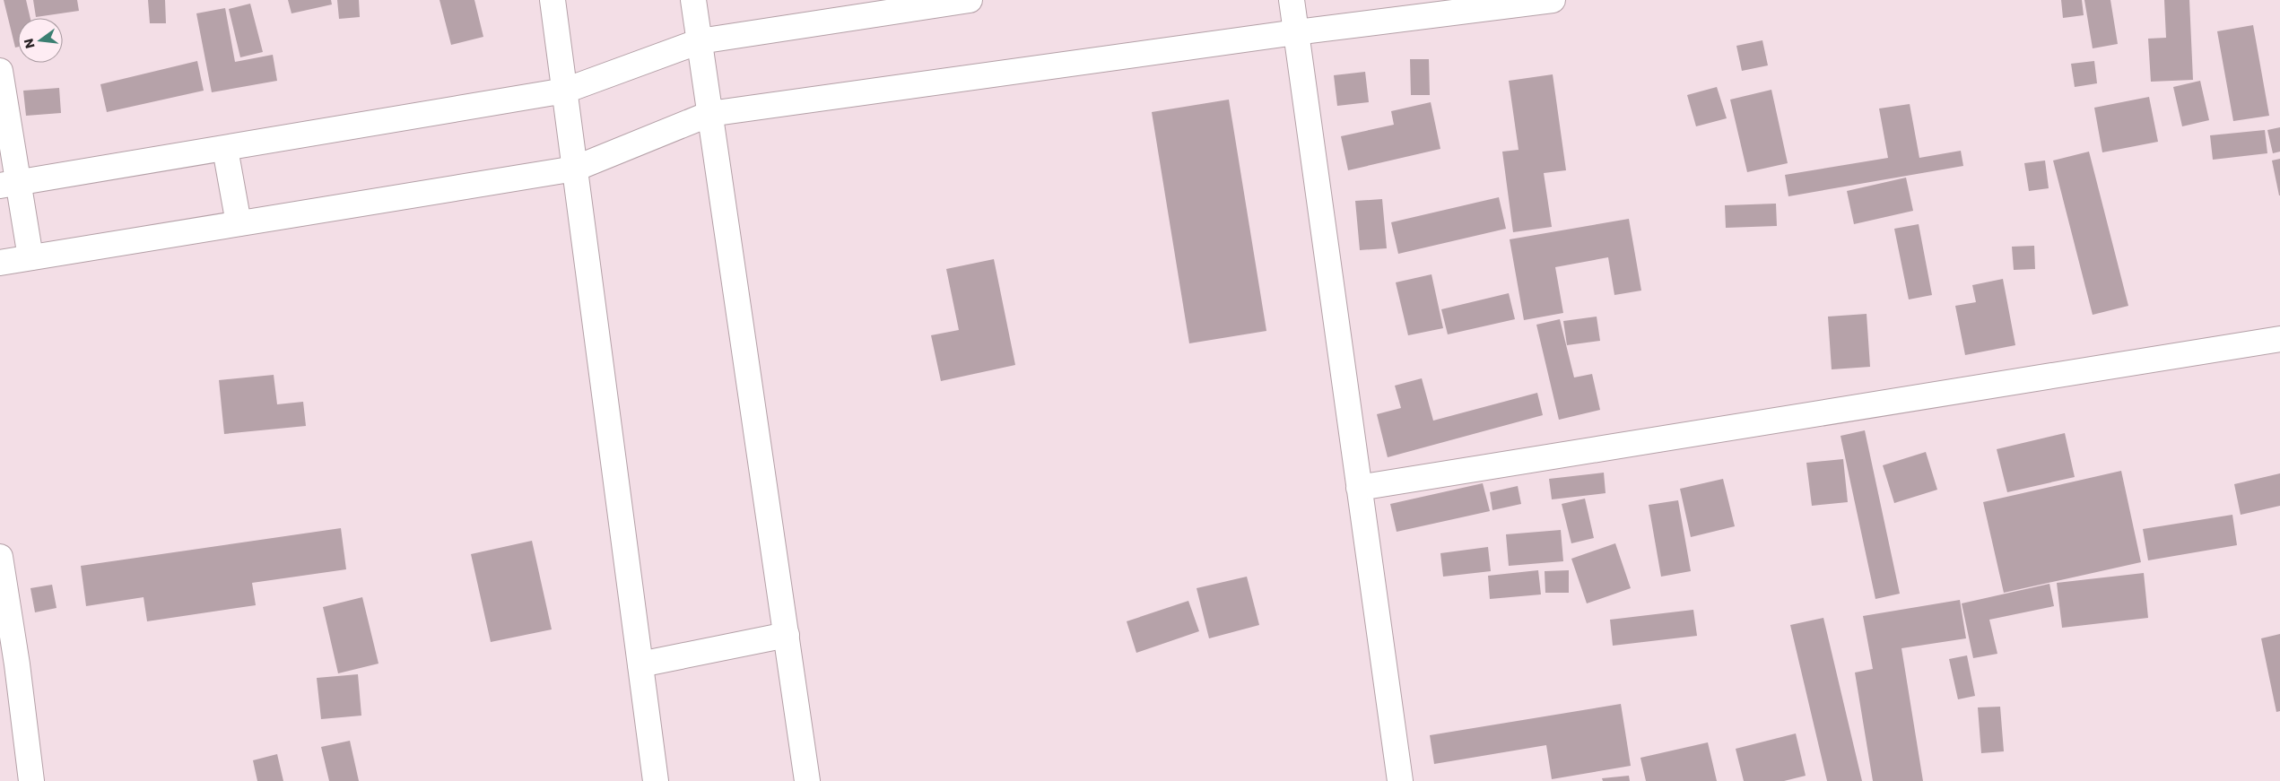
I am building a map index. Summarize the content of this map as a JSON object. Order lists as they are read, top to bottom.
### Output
{
  "north": "left"
}
